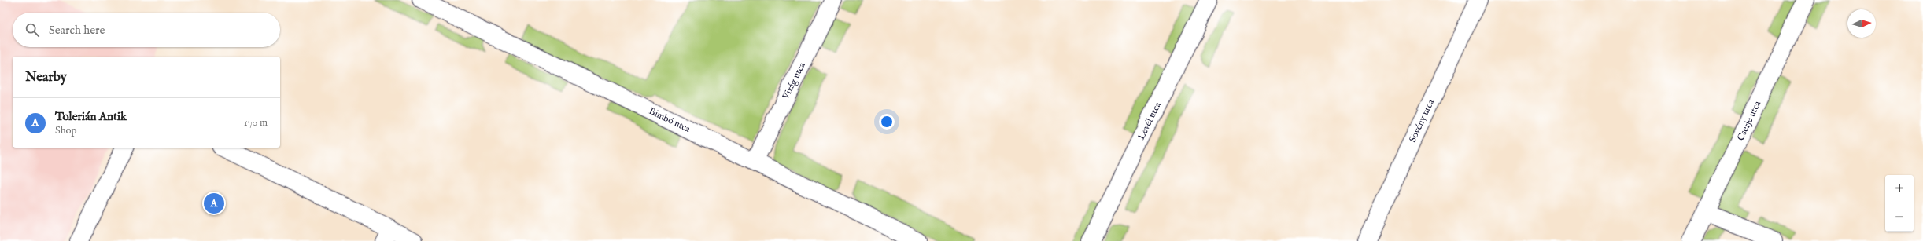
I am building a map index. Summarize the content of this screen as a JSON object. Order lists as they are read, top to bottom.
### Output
{
  "streets": {
    "street": [
      "Virág utca",
      "Bimbó utca",
      "Levél utca",
      "Sövény utca",
      "Cserje utca"
    ]
  },
  "crossings": [
    ["Virág utca", "Bimbó utca"]
  ],
  "north": "right",
  "page": {
    "search": "Search here",
    "heading": "Nearby",
    "list": [
      {
        "mark": "A",
        "name": "Tolerián Antik",
        "note": "Shop",
        "value": "170 m"
      }
    ],
    "map_buttons": ["+", "−"],
    "pins": "A"
  }
}
